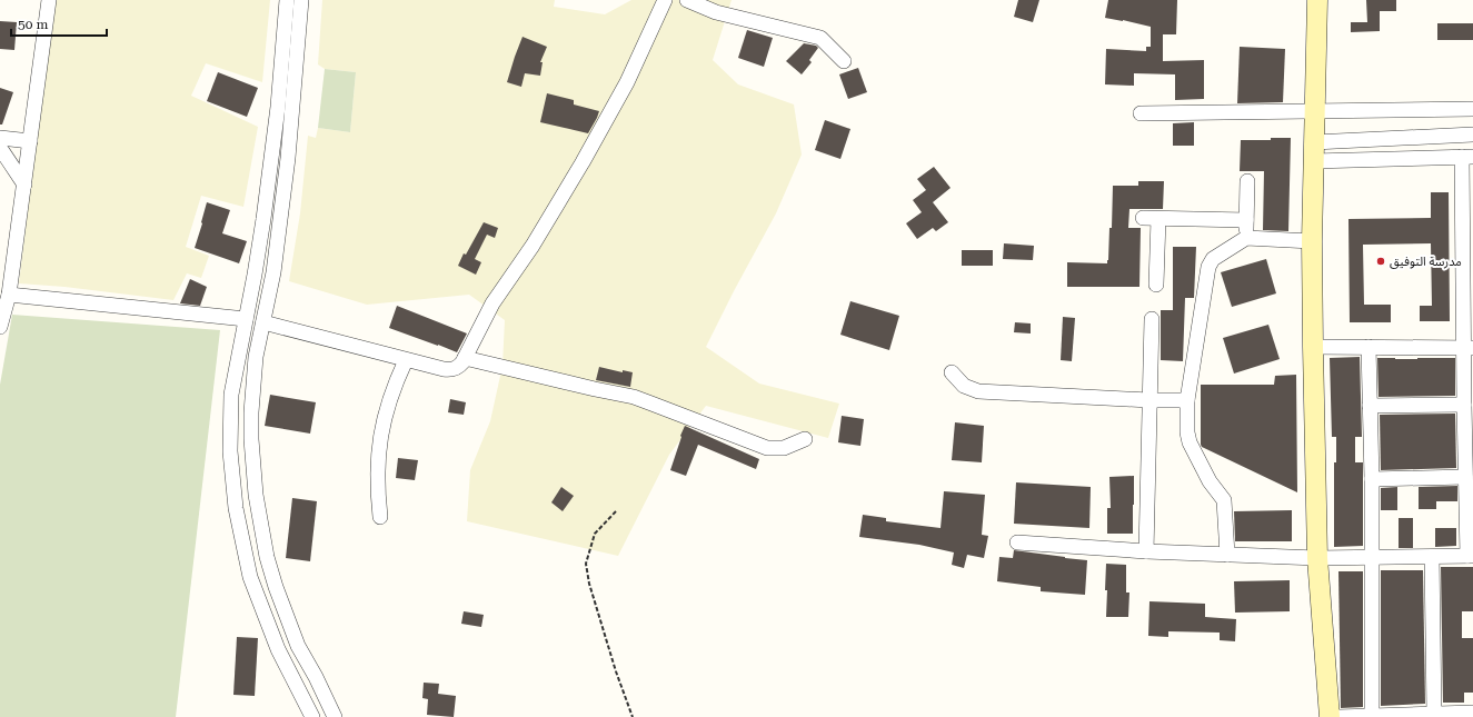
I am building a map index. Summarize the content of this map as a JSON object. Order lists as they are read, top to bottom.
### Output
{
  "places": ["مدرسة التوفيق"],
  "scale_bar": "50 m"
}
